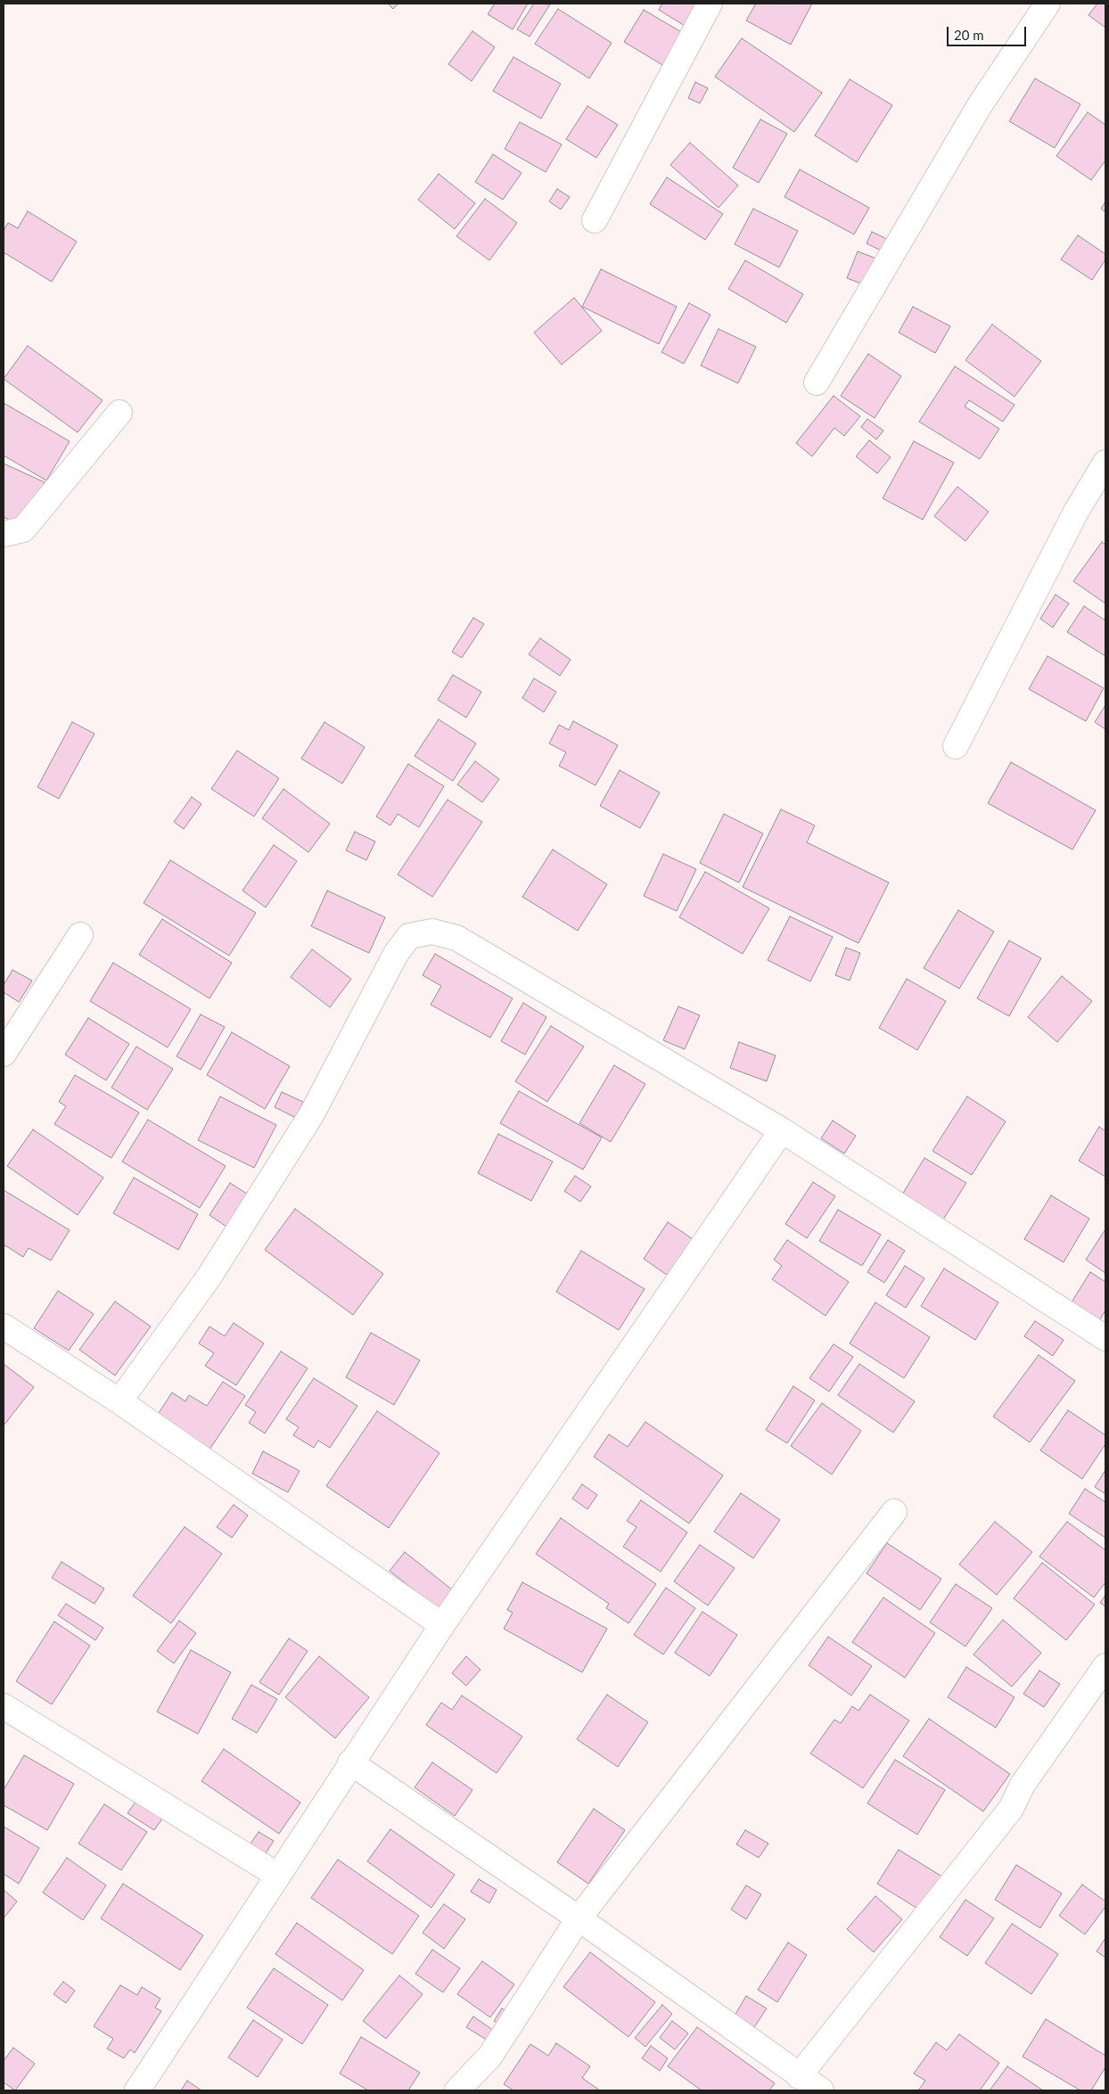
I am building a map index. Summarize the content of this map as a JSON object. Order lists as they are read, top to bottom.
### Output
{
  "scale_bar": "20 m"
}
